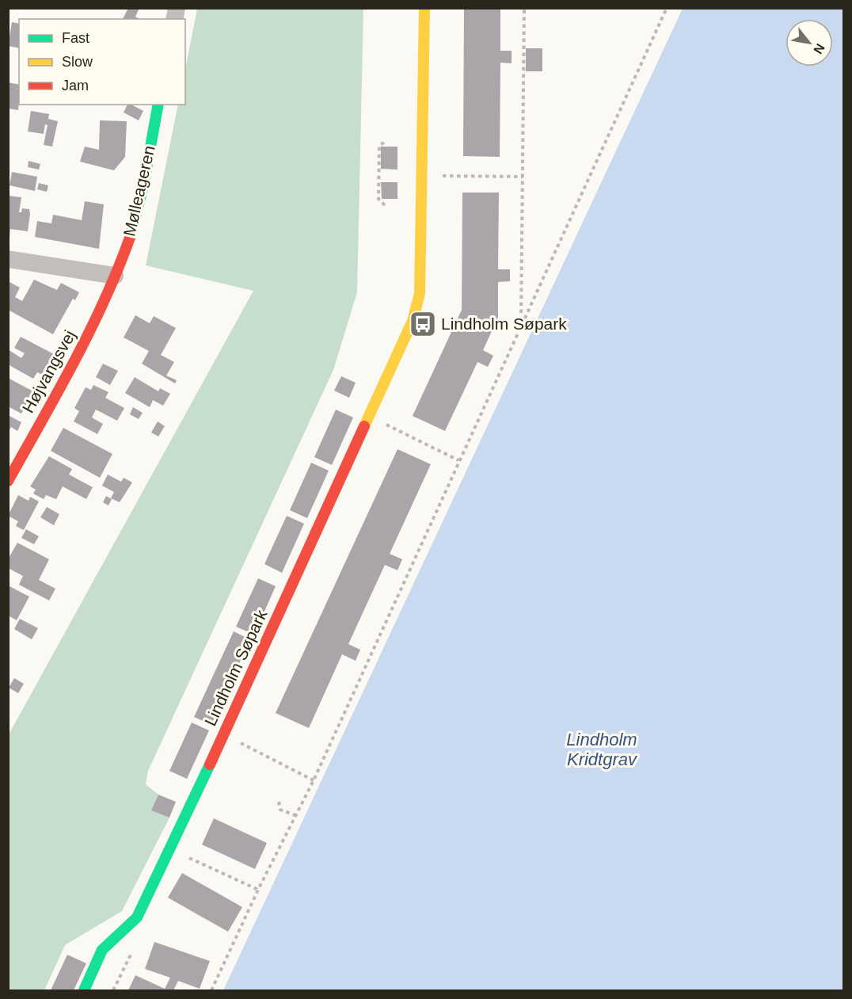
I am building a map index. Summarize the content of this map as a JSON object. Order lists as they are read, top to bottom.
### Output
{
  "streets": {
    "street": ["Mølleageren", "Højvangsvej", "Lindholm Søpark"]
  },
  "crossings": [
    ["Mølleageren", "Højvangsvej"]
  ],
  "water": ["Lindholm Kridtgrav"],
  "places": {
    "bus stop": ["Lindholm Søpark"]
  },
  "legend": ["Fast", "Slow", "Jam"],
  "north": "bottom right"
}
